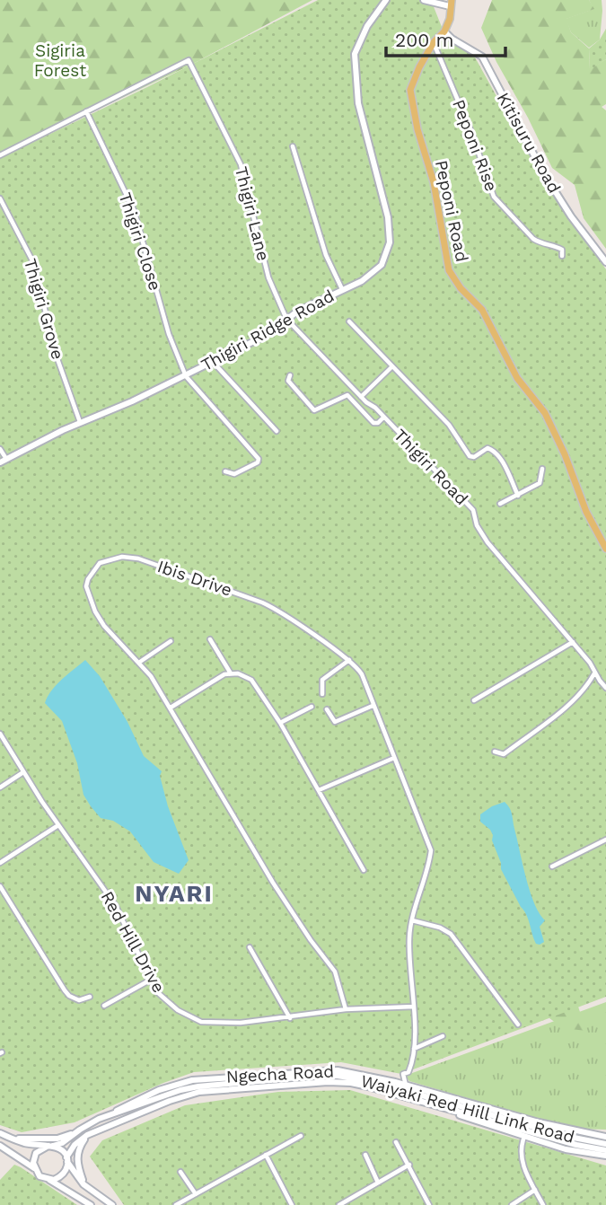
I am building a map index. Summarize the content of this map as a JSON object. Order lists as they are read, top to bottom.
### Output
{
  "streets": {
    "main road": ["Peponi Road"],
    "street": [
      "Kitisuru Road",
      "Peponi Rise",
      "Thigiri Lane",
      "Thigiri Close",
      "Thigiri Grove",
      "Thigiri Ridge Road",
      "Thigiri Road",
      "Ibis Drive",
      "Red Hill Drive",
      "Ngecha Road",
      "Waiyaki Red Hill Link Road"
    ]
  },
  "crossings": [
    ["Kitisuru Road", "Peponi Road"],
    ["Peponi Rise", "Peponi Road"],
    ["Thigiri Lane", "Thigiri Close"],
    ["Thigiri Lane", "Thigiri Ridge Road"],
    ["Thigiri Lane", "Thigiri Road"],
    ["Thigiri Close", "Thigiri Ridge Road"],
    ["Thigiri Grove", "Thigiri Ridge Road"],
    ["Thigiri Ridge Road", "Thigiri Road"],
    ["Ibis Drive", "Red Hill Drive"],
    ["Ngecha Road", "Waiyaki Red Hill Link Road"]
  ],
  "districts": ["NYARI"],
  "parks": ["Sigiria Forest"],
  "scale_bar": "200 m"
}
